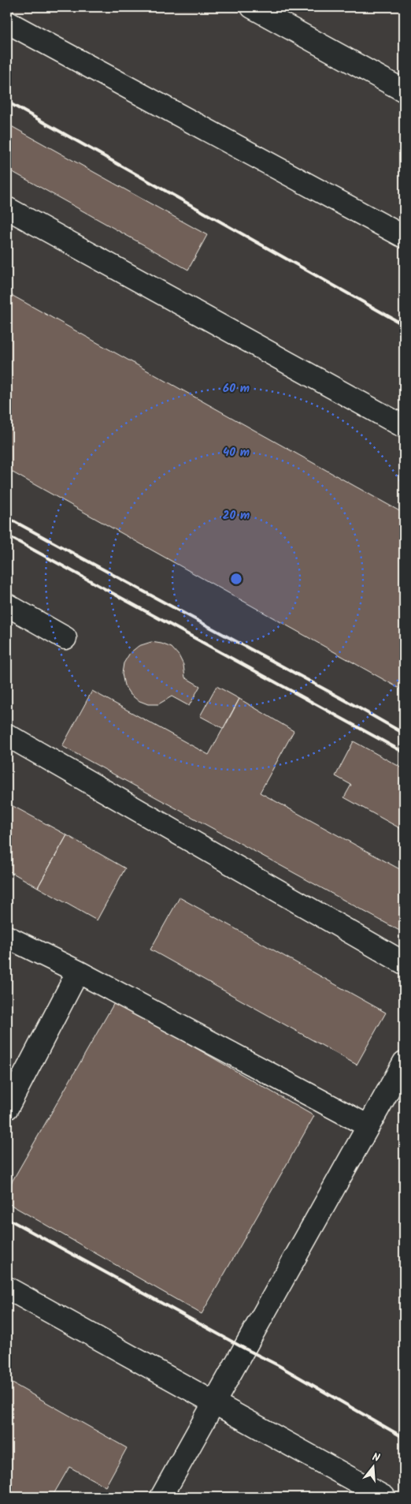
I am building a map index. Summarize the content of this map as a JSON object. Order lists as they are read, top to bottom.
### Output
{
  "north": "top",
  "rings": ["60 m", "40 m", "20 m"]
}
